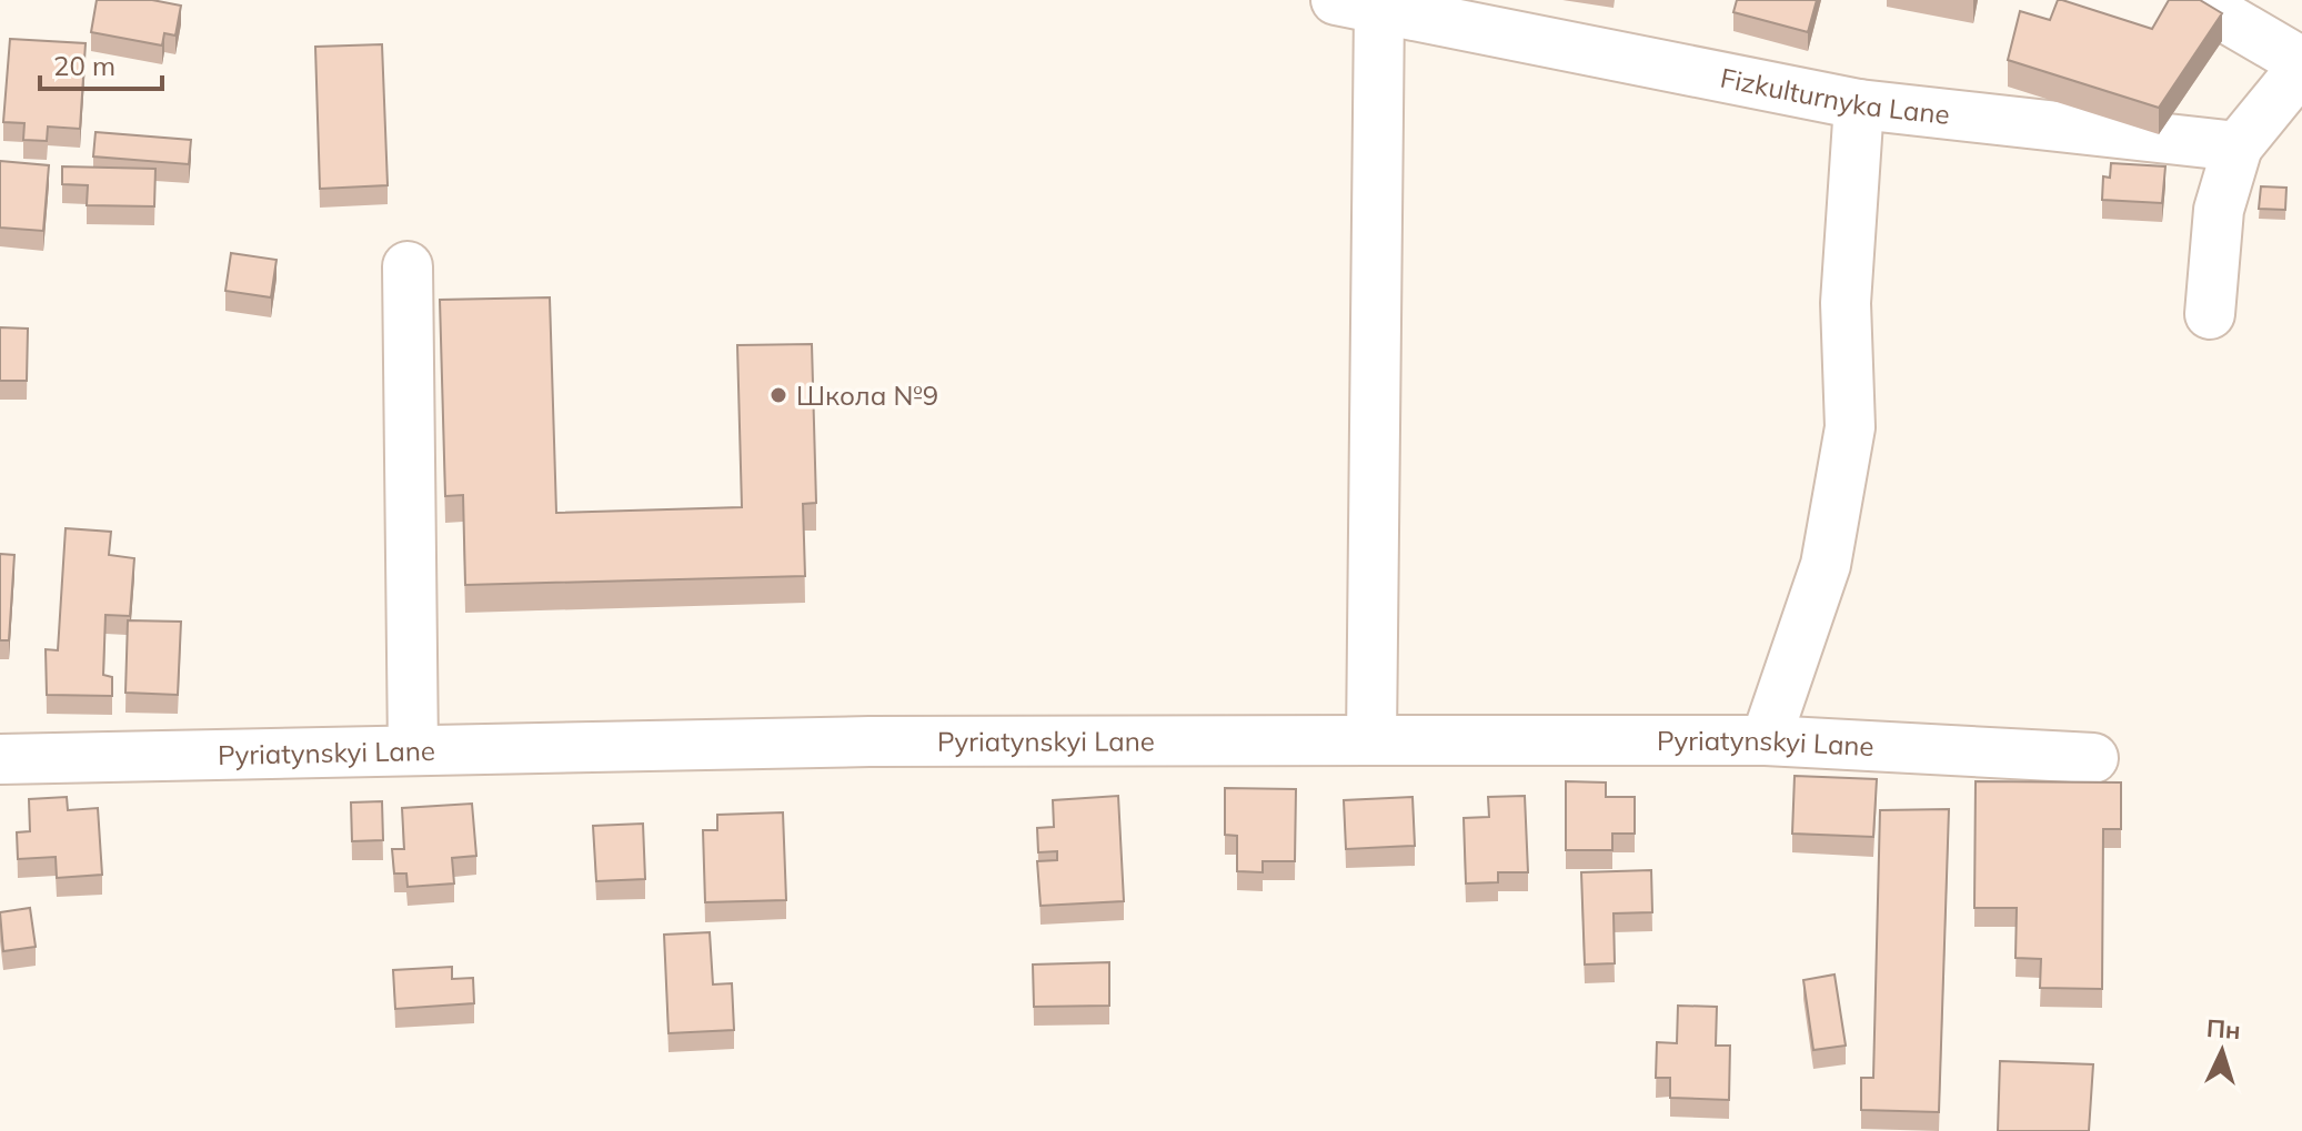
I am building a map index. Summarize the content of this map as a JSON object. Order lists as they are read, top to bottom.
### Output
{
  "streets": {
    "street": ["Fizkulturnyka Lane", "Pyriatynskyi Lane"]
  },
  "places": ["Школа №9"],
  "scale_bar": "20 m",
  "north": "top"
}
